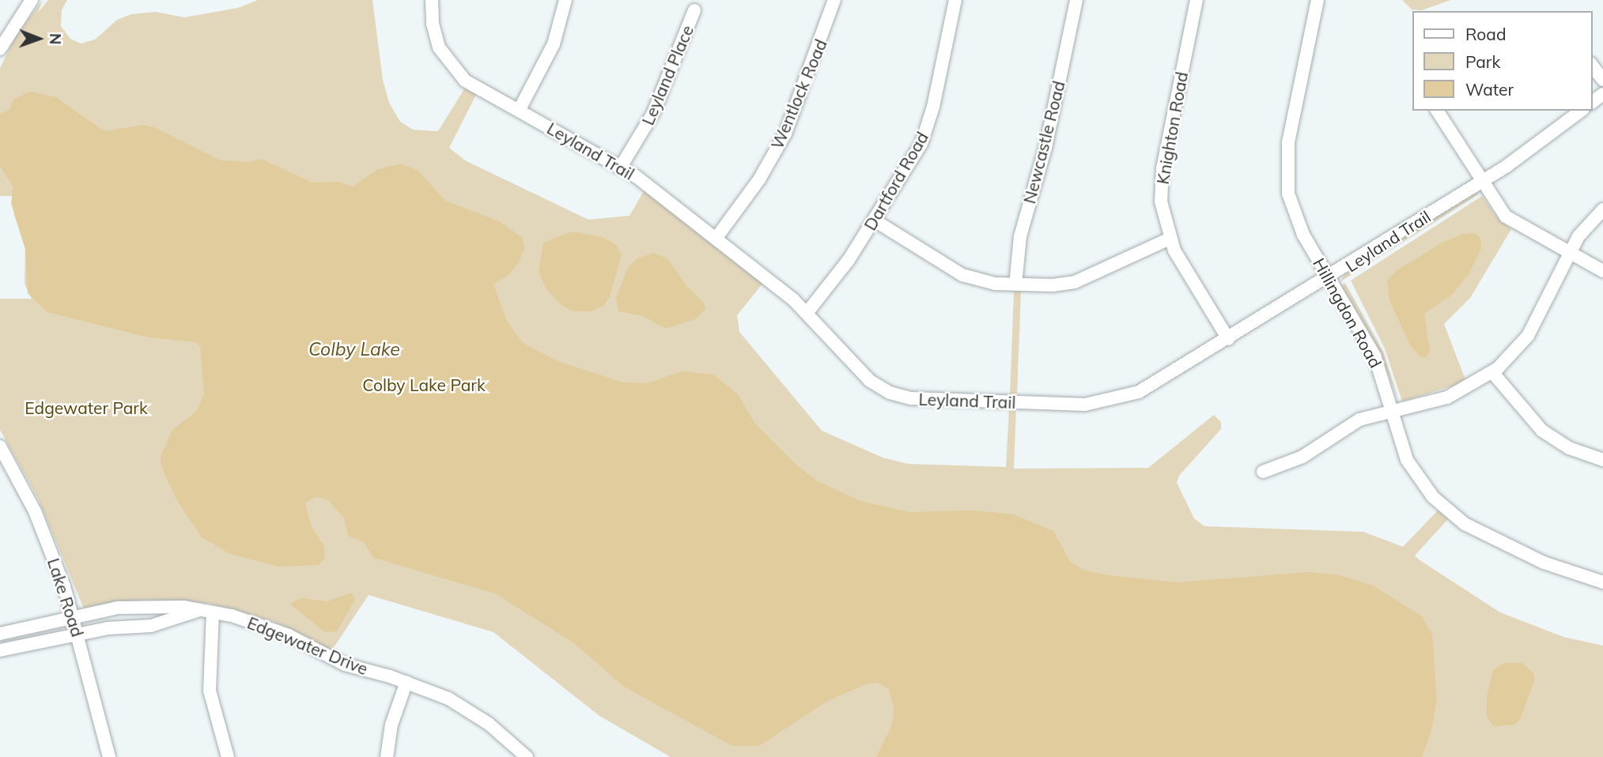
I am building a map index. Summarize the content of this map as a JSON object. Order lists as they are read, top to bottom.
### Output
{
  "streets": {
    "street": [
      "Leyland Place",
      "Wentlock Road",
      "Knighton Road",
      "Newcastle Road",
      "Leyland Trail",
      "Dartford Road",
      "Hillingdon Road",
      "Lake Road",
      "Edgewater Drive"
    ]
  },
  "crossings": [
    ["Leyland Place", "Leyland Trail"],
    ["Wentlock Road", "Leyland Trail"],
    ["Knighton Road", "Leyland Trail"],
    ["Leyland Trail", "Dartford Road"],
    ["Leyland Trail", "Hillingdon Road"],
    ["Lake Road", "Edgewater Drive"]
  ],
  "water": ["Colby Lake"],
  "parks": ["Colby Lake Park", "Edgewater Park"],
  "legend": ["Road", "Park", "Water"],
  "north": "right"
}
